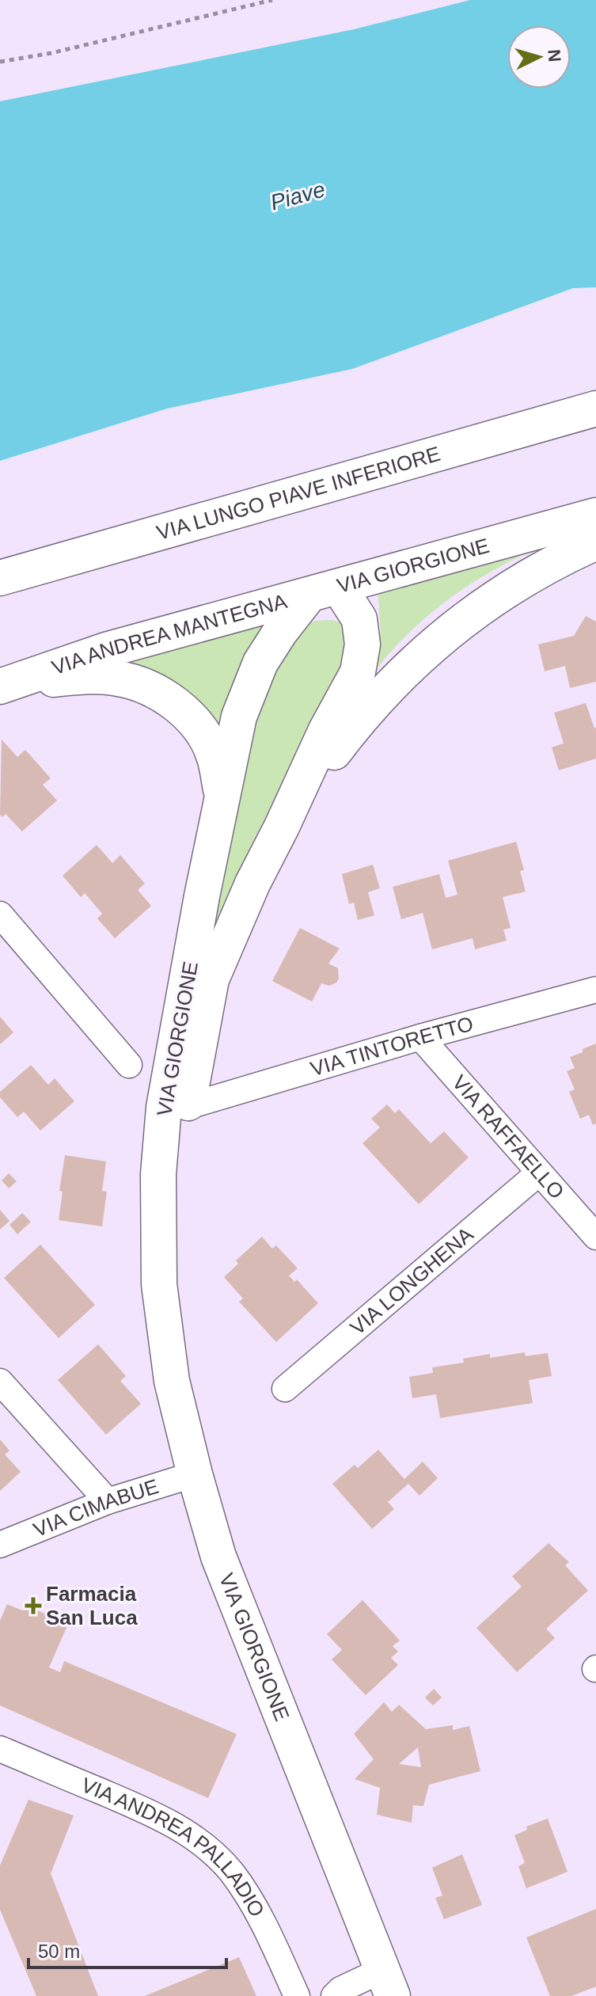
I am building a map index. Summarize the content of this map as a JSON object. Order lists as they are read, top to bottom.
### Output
{
  "streets": {
    "main road": ["VIA LUNGO PIAVE INFERIORE", "VIA GIORGIONE", "VIA ANDREA MANTEGNA"],
    "street": [
      "VIA TINTORETTO",
      "VIA RAFFAELLO",
      "VIA LONGHENA",
      "VIA CIMABUE",
      "VIA ANDREA PALLADIO"
    ]
  },
  "crossings": [
    ["VIA GIORGIONE", "VIA ANDREA MANTEGNA"],
    ["VIA GIORGIONE", "VIA TINTORETTO"],
    ["VIA GIORGIONE", "VIA CIMABUE"],
    ["VIA TINTORETTO", "VIA RAFFAELLO"],
    ["VIA RAFFAELLO", "VIA LONGHENA"]
  ],
  "water": ["Piave"],
  "places": {
    "health": ["Farmacia San Luca"]
  },
  "scale_bar": "50 m",
  "north": "right"
}
